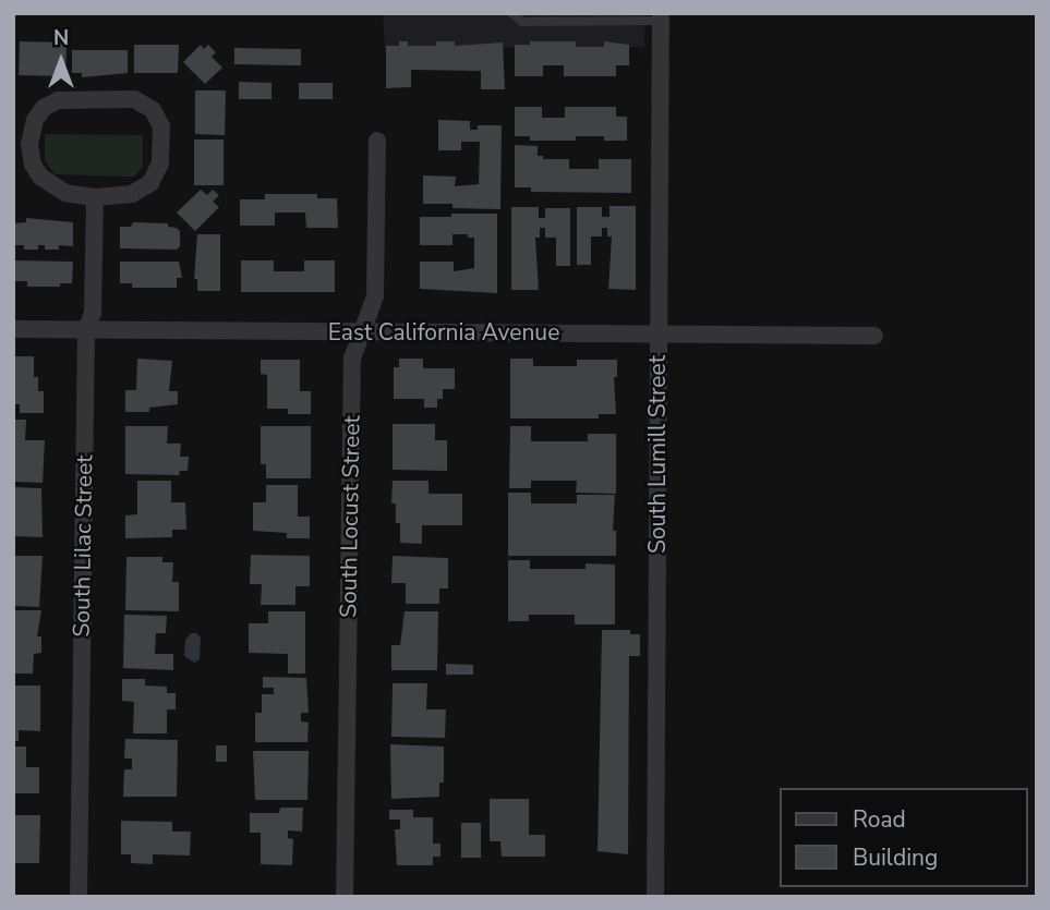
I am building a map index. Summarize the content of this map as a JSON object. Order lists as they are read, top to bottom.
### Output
{
  "streets": {
    "street": [
      "East California Avenue",
      "South Lumill Street",
      "South Locust Street",
      "South Lilac Street"
    ]
  },
  "crossings": [
    ["East California Avenue", "South Lumill Street"],
    ["East California Avenue", "South Locust Street"],
    ["East California Avenue", "South Lilac Street"]
  ],
  "legend": ["Road", "Building"],
  "north": "top"
}
